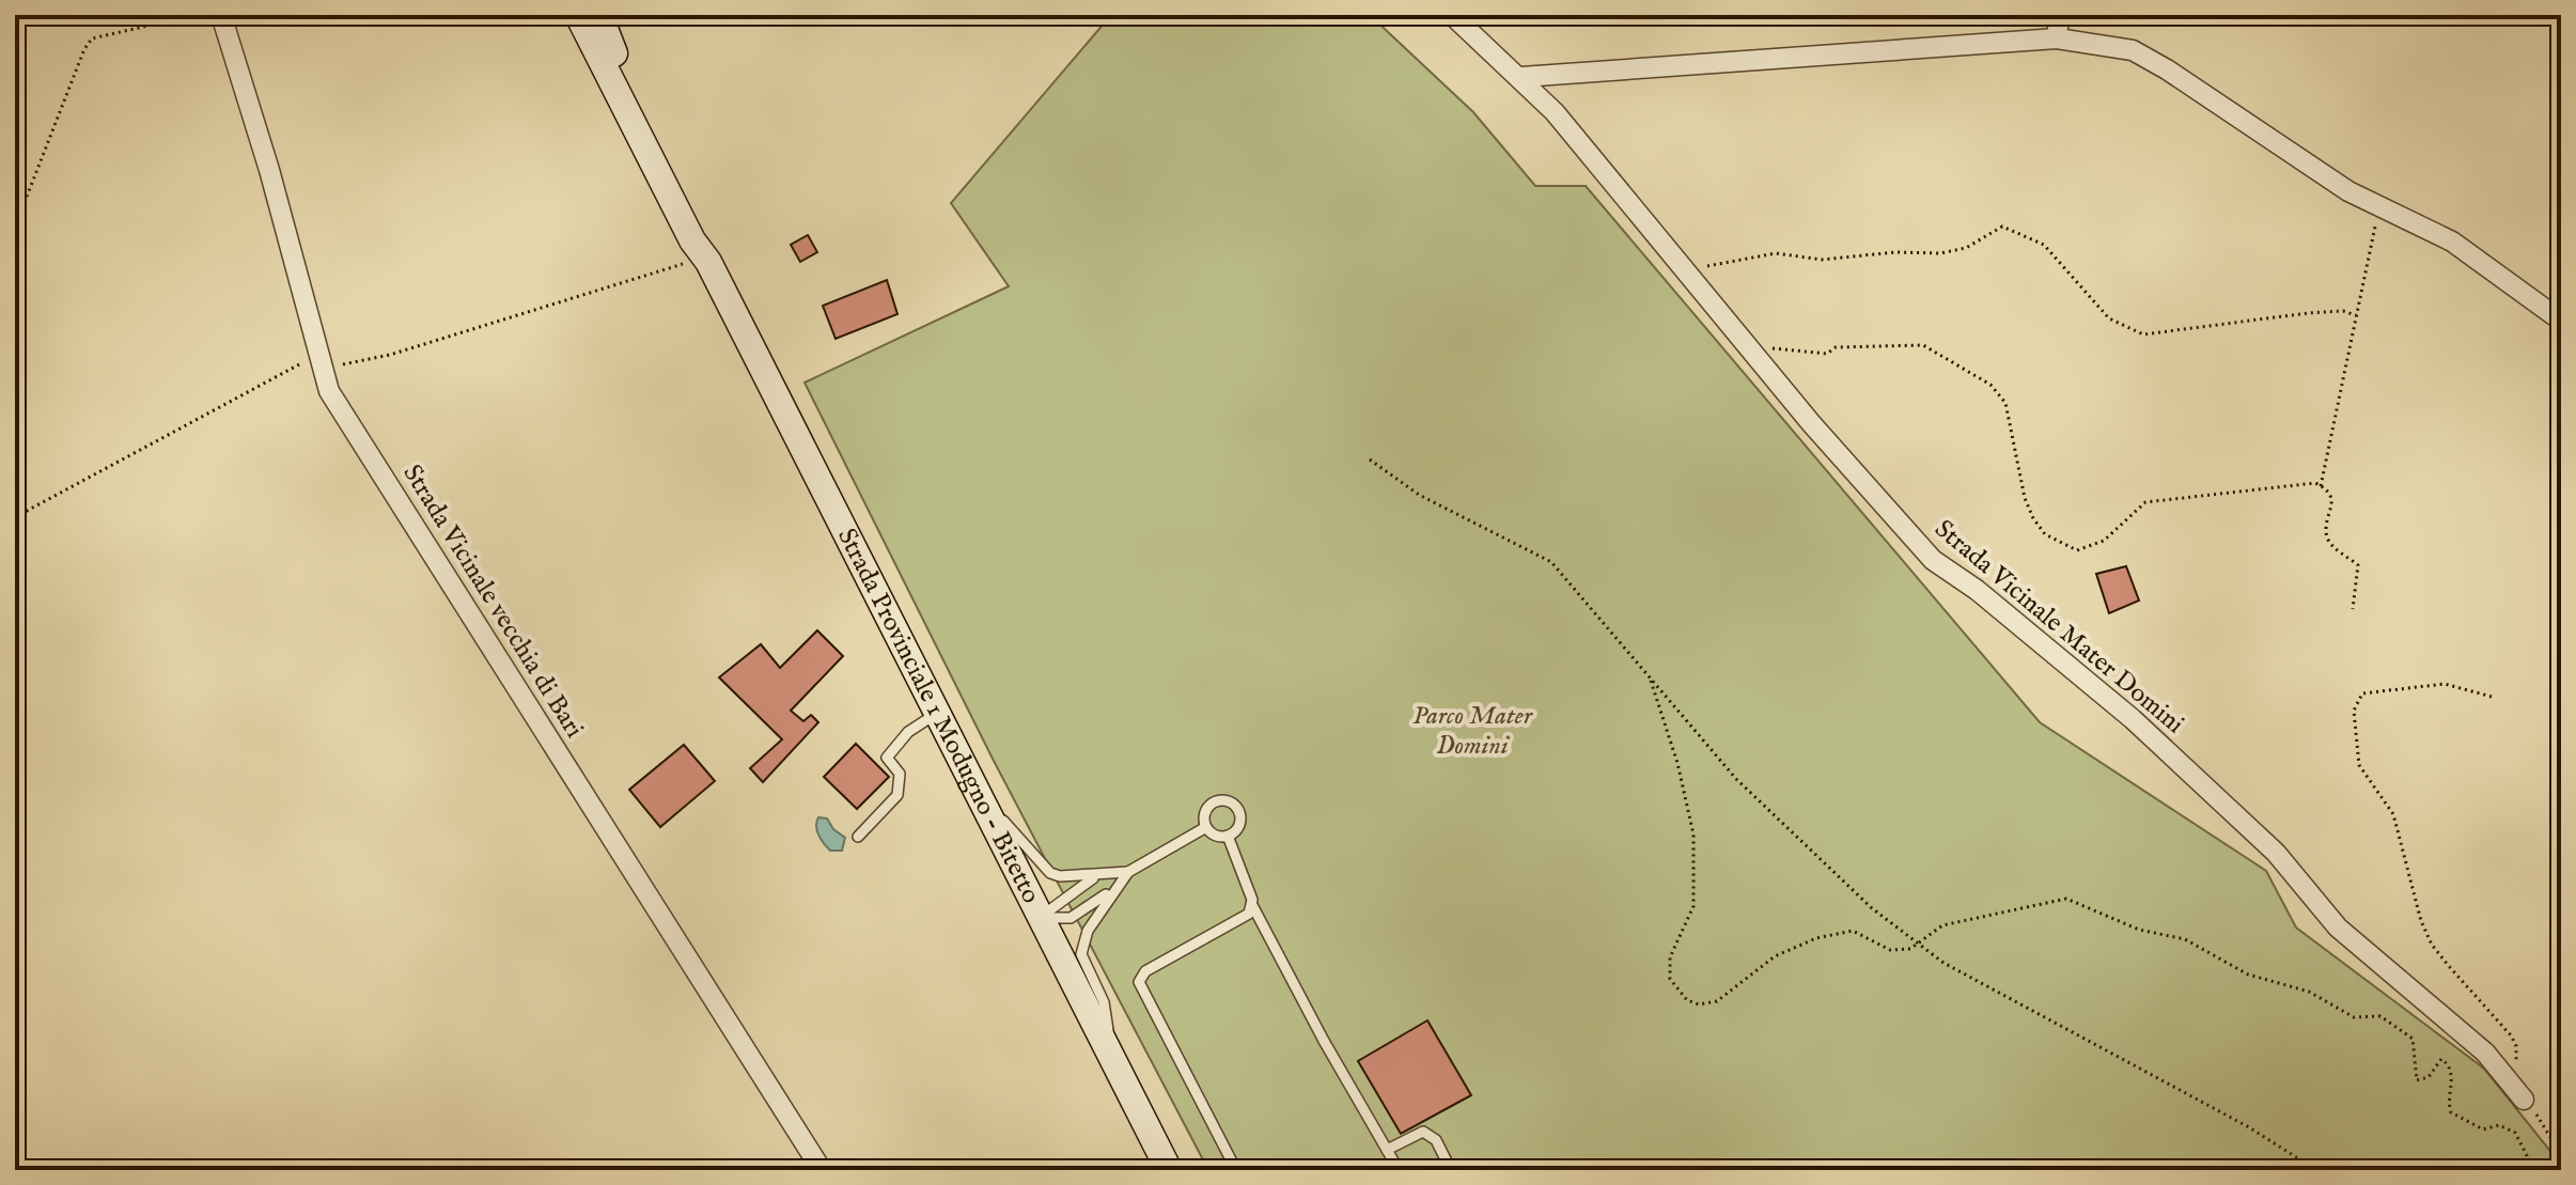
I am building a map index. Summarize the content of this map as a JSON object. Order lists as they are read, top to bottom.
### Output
{
  "streets": {
    "main road": ["Strada Provinciale 1 Modugno - Bitetto"],
    "street": ["Strada Vicinale vecchia di Bari", "Strada Vicinale Mater Domini"]
  },
  "parks": ["Parco Mater Domini"]
}
